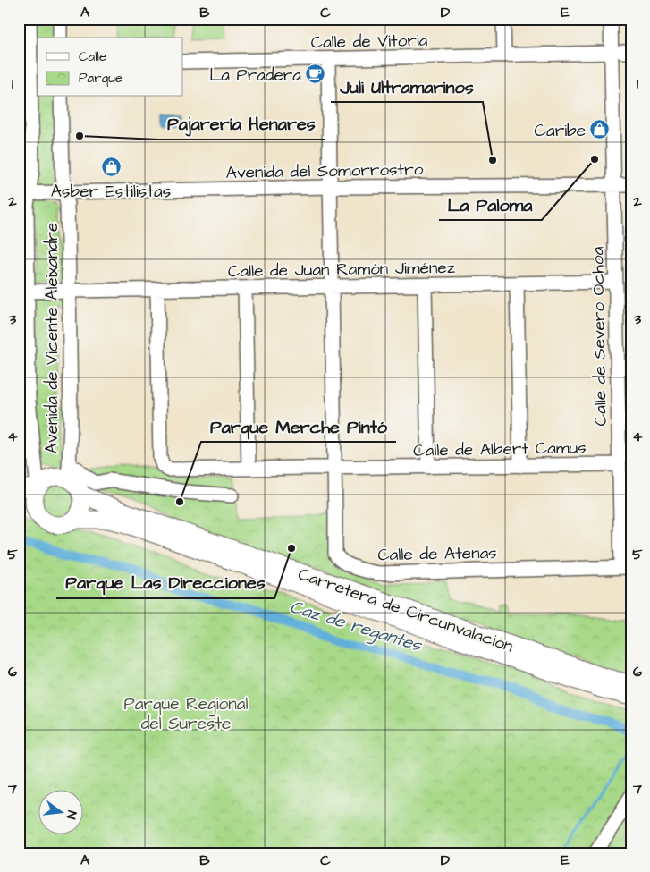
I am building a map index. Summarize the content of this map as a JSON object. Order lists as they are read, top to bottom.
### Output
{
  "streets": {
    "main road": ["Carretera de Circunvalación"],
    "street": [
      "Calle de Vitoria",
      "Avenida del Somorrostro",
      "Calle de Juan Ramón Jiménez",
      "Calle de Severo Ochoa",
      "Avenida de Vicente Aleixandre",
      "Calle de Albert Camus",
      "Calle de Atenas"
    ]
  },
  "crossings": [
    ["Calle de Vitoria", "Calle de Severo Ochoa"],
    ["Calle de Vitoria", "Calle de Atenas"],
    ["Avenida del Somorrostro", "Calle de Severo Ochoa"],
    ["Avenida del Somorrostro", "Avenida de Vicente Aleixandre"],
    ["Avenida del Somorrostro", "Calle de Atenas"],
    ["Calle de Juan Ramón Jiménez", "Calle de Severo Ochoa"],
    ["Calle de Juan Ramón Jiménez", "Avenida de Vicente Aleixandre"],
    ["Calle de Juan Ramón Jiménez", "Calle de Atenas"],
    ["Calle de Severo Ochoa", "Calle de Albert Camus"],
    ["Calle de Severo Ochoa", "Calle de Atenas"],
    ["Avenida de Vicente Aleixandre", "Carretera de Circunvalación"],
    ["Calle de Albert Camus", "Calle de Atenas"]
  ],
  "water": ["Caz de regantes"],
  "parks": ["Parque Regional del Sureste"],
  "places": {
    "cafe": ["La Pradera"],
    "shop": ["Caribe", "Asber Estilistas"],
    "other": [
      "Pajarería Henares",
      "La Paloma",
      "Juli Ultramarinos",
      "Parque Merche Pintó",
      "Parque Las Direcciones"
    ]
  },
  "legend": ["Calle", "Parque"],
  "north": "right",
  "grid": {
    "columns": [
      "A",
      "B",
      "C",
      "D",
      "E"
    ],
    "rows": [
      "1",
      "2",
      "3",
      "4",
      "5",
      "6",
      "7"
    ]
  }
}
